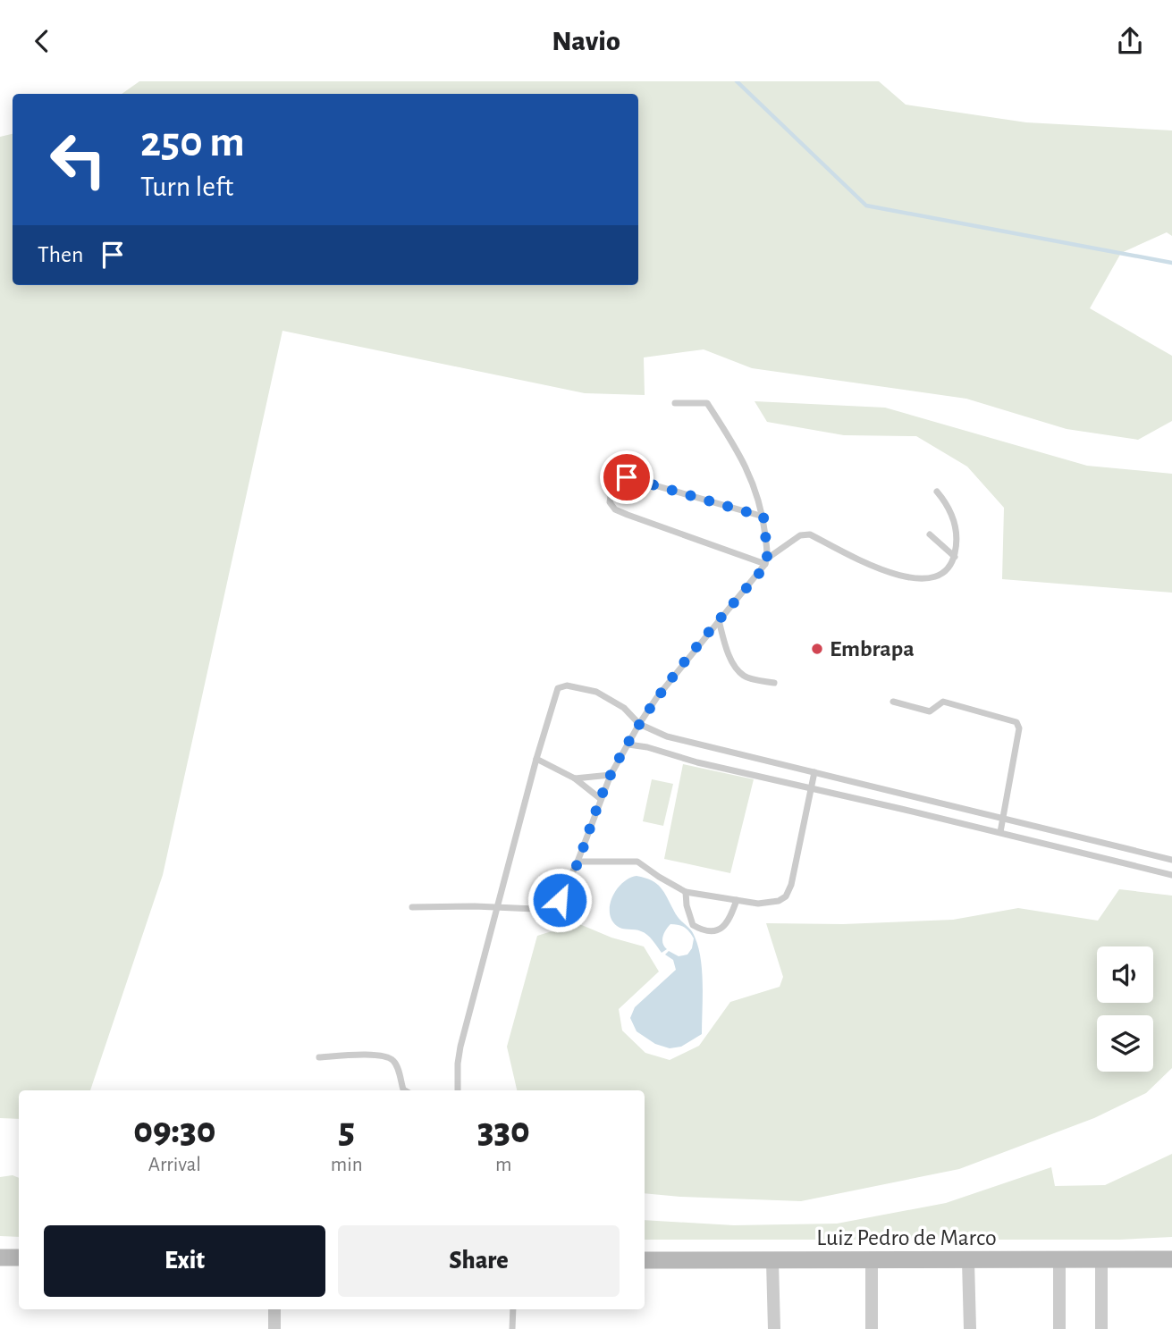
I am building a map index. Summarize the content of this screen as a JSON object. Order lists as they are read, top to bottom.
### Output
{
  "streets": {
    "main road": ["Luiz Pedro de Marco"]
  },
  "places": ["Embrapa"],
  "page": {
    "header": "Navio",
    "turn": ["250 m", "Turn left"],
    "then": "Then",
    "eta": [
      "09:30",
      "Arrival",
      "5",
      "min",
      "330",
      "m"
    ],
    "buttons": ["Exit", "Share"]
  }
}
